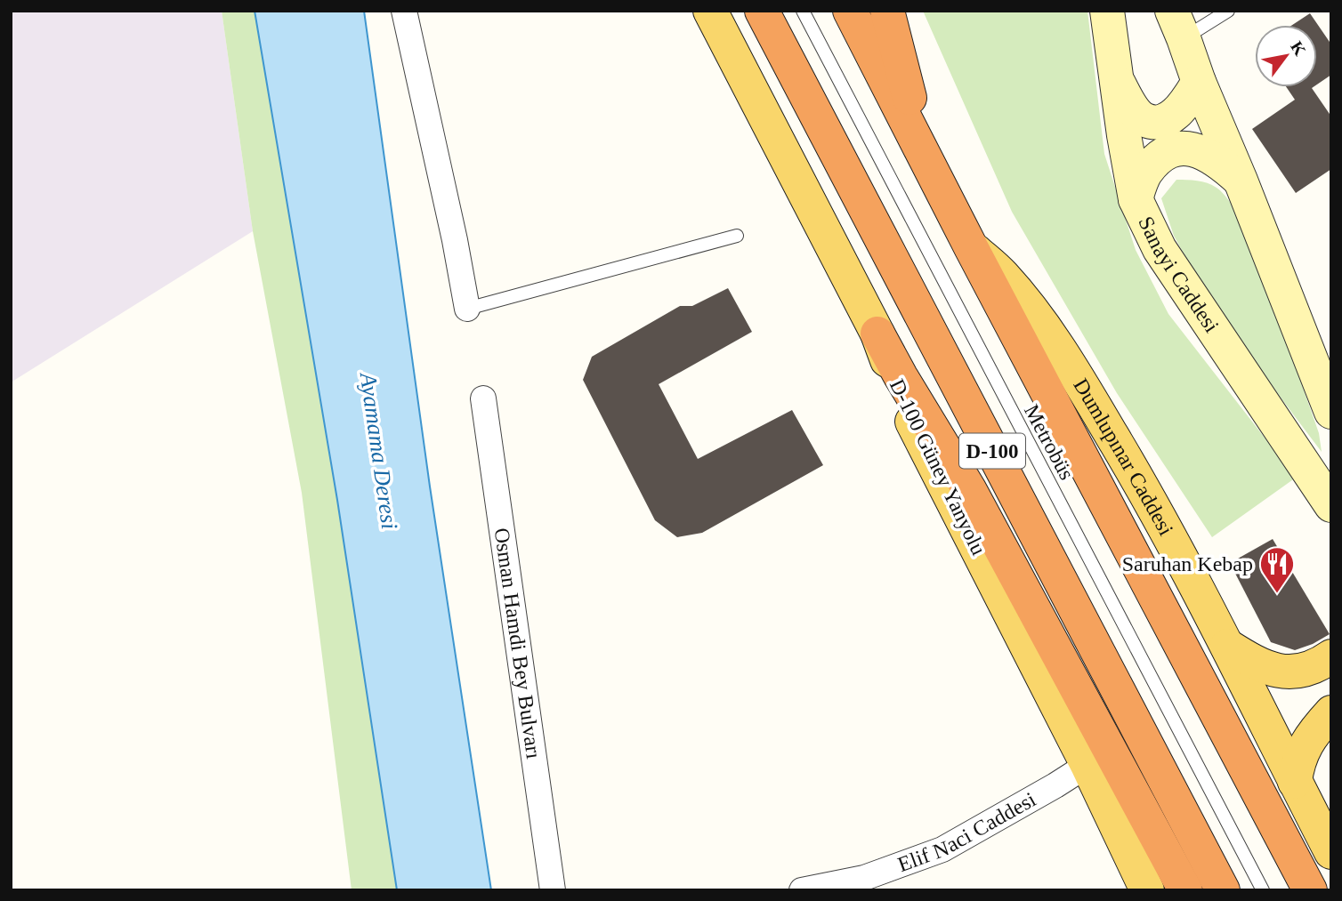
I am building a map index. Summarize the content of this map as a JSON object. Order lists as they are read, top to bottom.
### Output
{
  "streets": {
    "highway": ["D-100"],
    "main road": ["Sanayi Caddesi", "Dumlupınar Caddesi", "D-100 Güney Yanyolu"],
    "street": ["Osman Hamdi Bey Bulvarı", "Elif Naci Caddesi"],
    "lane": ["Metrobüs"]
  },
  "crossings": [
    ["D-100 Güney Yanyolu", "Elif Naci Caddesi"]
  ],
  "water": ["Ayamama Deresi"],
  "places": {
    "restaurant": ["Saruhan Kebap"]
  },
  "north": "top right"
}
